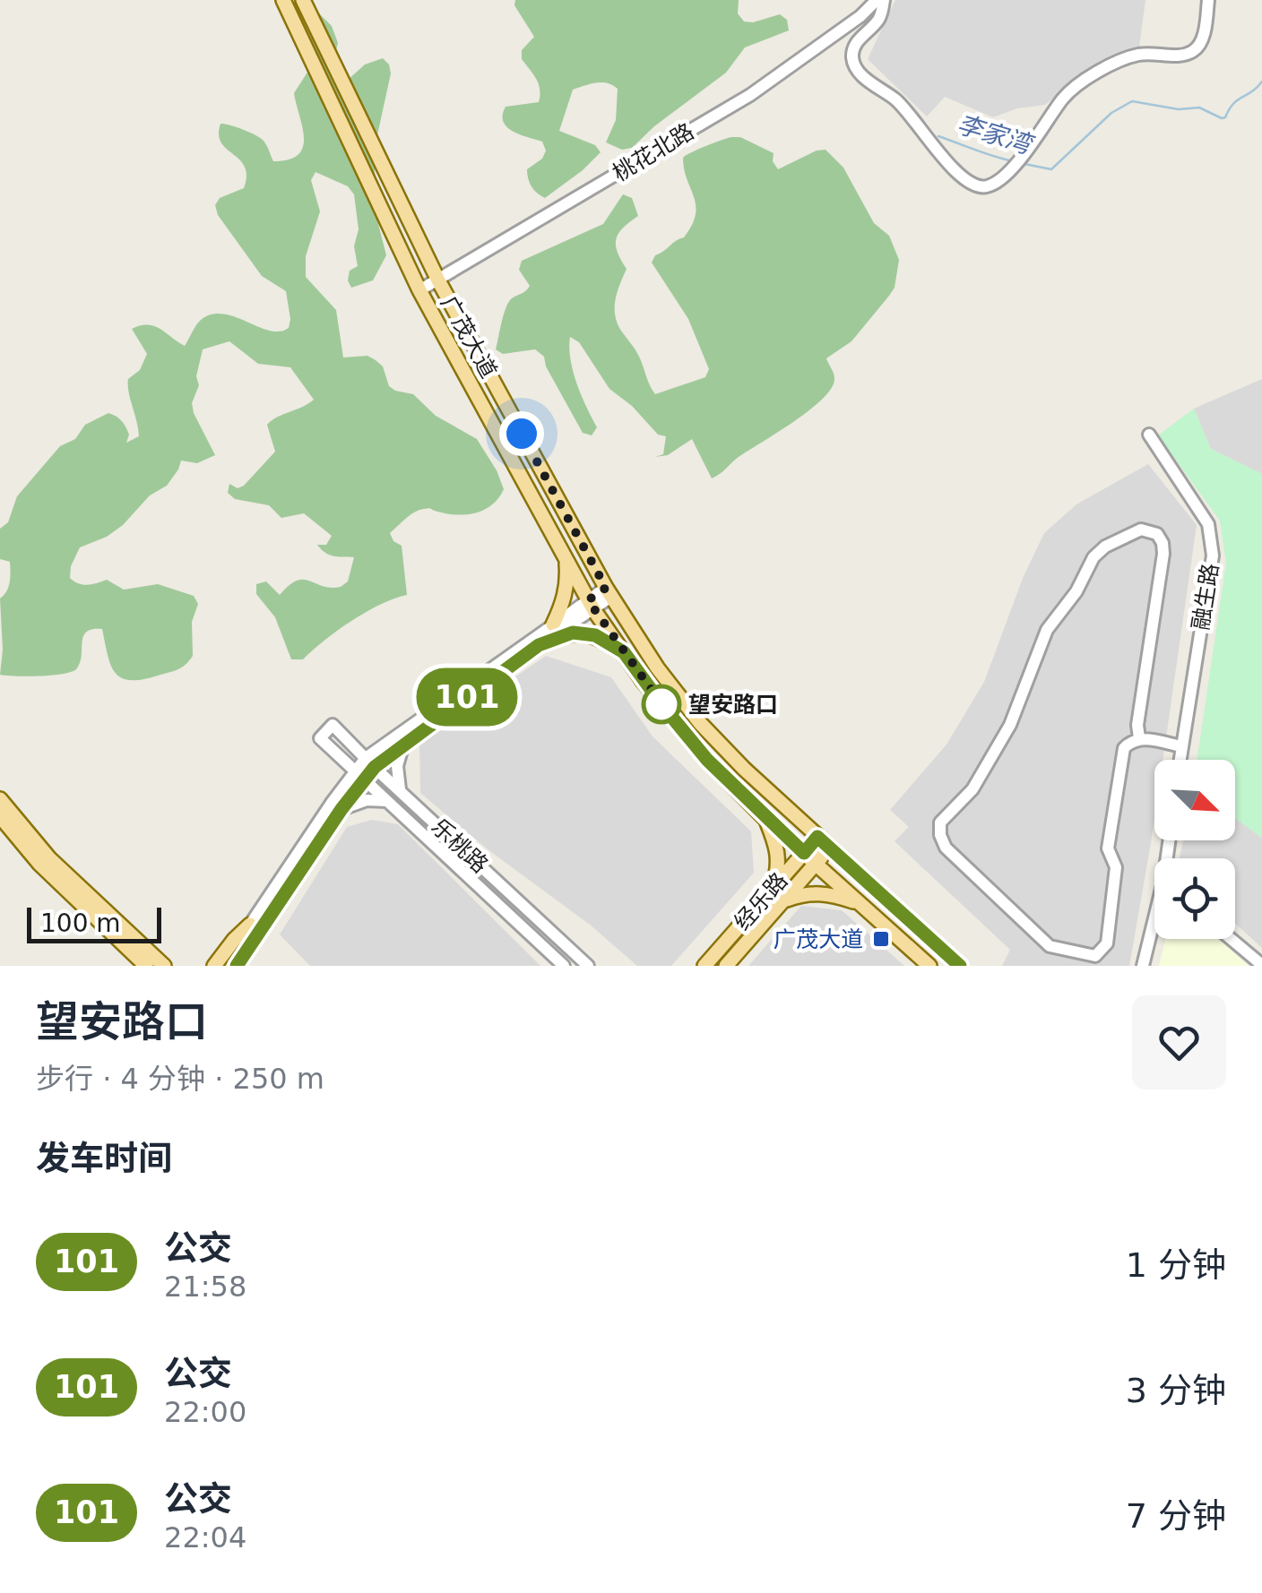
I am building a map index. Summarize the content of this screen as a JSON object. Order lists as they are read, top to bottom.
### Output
{
  "streets": {
    "main road": ["广茂大道", "经乐路"],
    "street": ["桃花北路", "融生路", "乐桃路"]
  },
  "crossings": [
    ["桃花北路", "广茂大道"],
    ["广茂大道", "经乐路"]
  ],
  "water": ["李家湾"],
  "places": {
    "other": ["望安路口"],
    "transit": ["广茂大道"]
  },
  "lines": ["bus line 101"],
  "scale_bar": "100 m",
  "north": "bottom right",
  "page": {
    "on_map": "101",
    "scale": "100 m",
    "heading": [
      ["望安路口", "步行 · 4 分钟 · 250 m"],
      "发车时间"
    ],
    "list": [
      {
        "mark": "101",
        "name": "公交",
        "note": "21:58",
        "value": "1 分钟"
      },
      {
        "mark": "101",
        "name": "公交",
        "note": "22:00",
        "value": "3 分钟"
      },
      {
        "mark": "101",
        "name": "公交",
        "note": "22:04",
        "value": "7 分钟"
      }
    ]
  }
}
